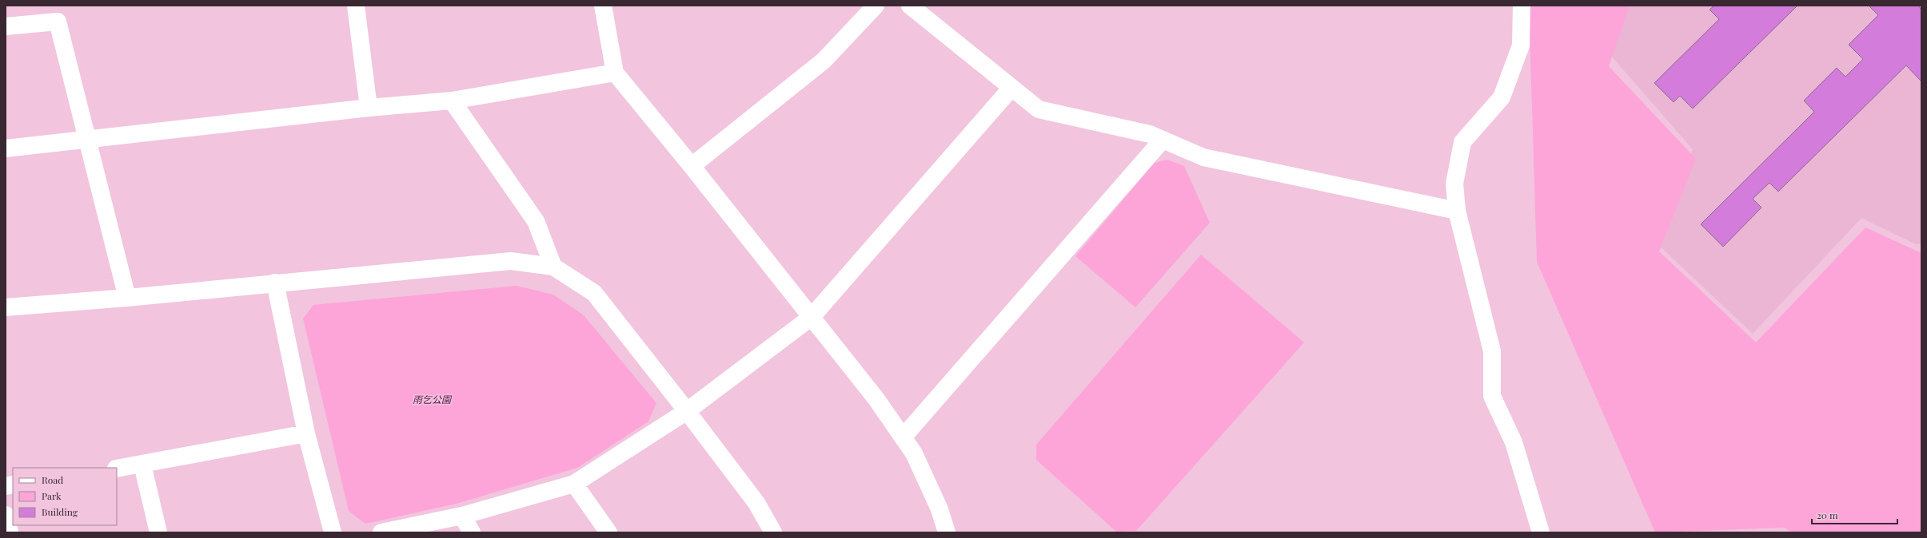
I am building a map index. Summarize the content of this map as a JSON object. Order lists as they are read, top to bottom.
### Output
{
  "parks": ["雨乞公園"],
  "legend": ["Road", "Park", "Building"],
  "scale_bar": "20 m"
}
